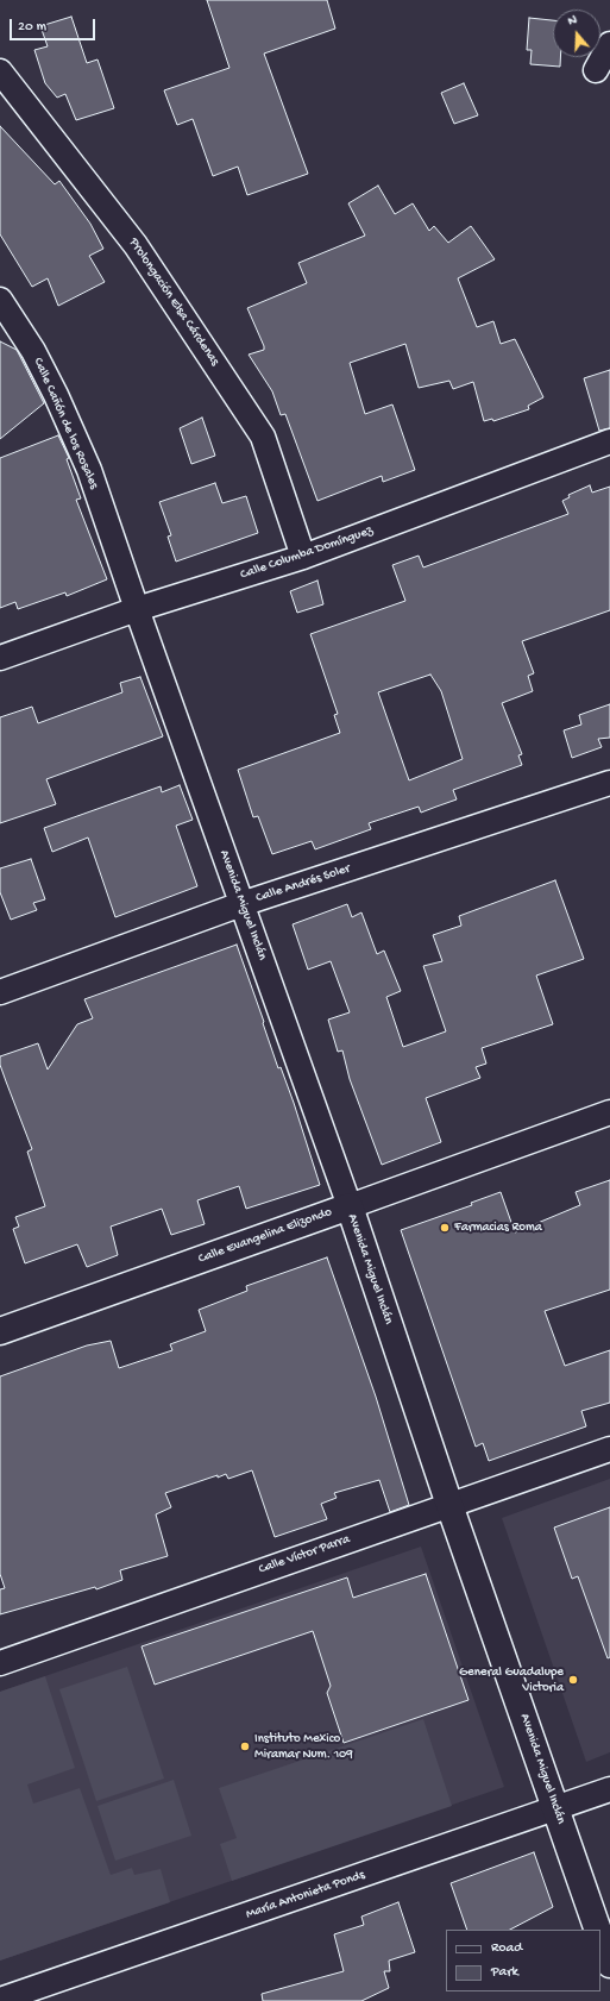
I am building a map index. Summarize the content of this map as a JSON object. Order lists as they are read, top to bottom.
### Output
{
  "streets": {
    "main road": ["Avenida Miguel Inclán", "Calle Evangelina Elizondo"],
    "street": [
      "Prolongación Elsa Cárdenas",
      "Calle Cañón de los Rosales",
      "Calle Columba Domínguez",
      "Calle Andrés Soler",
      "Calle Víctor Parra",
      "María Antonieta Ponds"
    ]
  },
  "crossings": [
    ["Prolongación Elsa Cárdenas", "Calle Columba Domínguez"],
    ["Calle Cañón de los Rosales", "Calle Columba Domínguez"],
    ["Calle Cañón de los Rosales", "Avenida Miguel Inclán"],
    ["Calle Columba Domínguez", "Avenida Miguel Inclán"],
    ["Calle Andrés Soler", "Avenida Miguel Inclán"],
    ["Avenida Miguel Inclán", "Calle Evangelina Elizondo"],
    ["Avenida Miguel Inclán", "Calle Víctor Parra"],
    ["Avenida Miguel Inclán", "María Antonieta Ponds"]
  ],
  "places": ["Farmacias Roma", "General Guadalupe Victoria", "Instituto Mexico Miramar Num. 109"],
  "legend": ["Road", "Park"],
  "scale_bar": "20 m",
  "north": "top"
}
